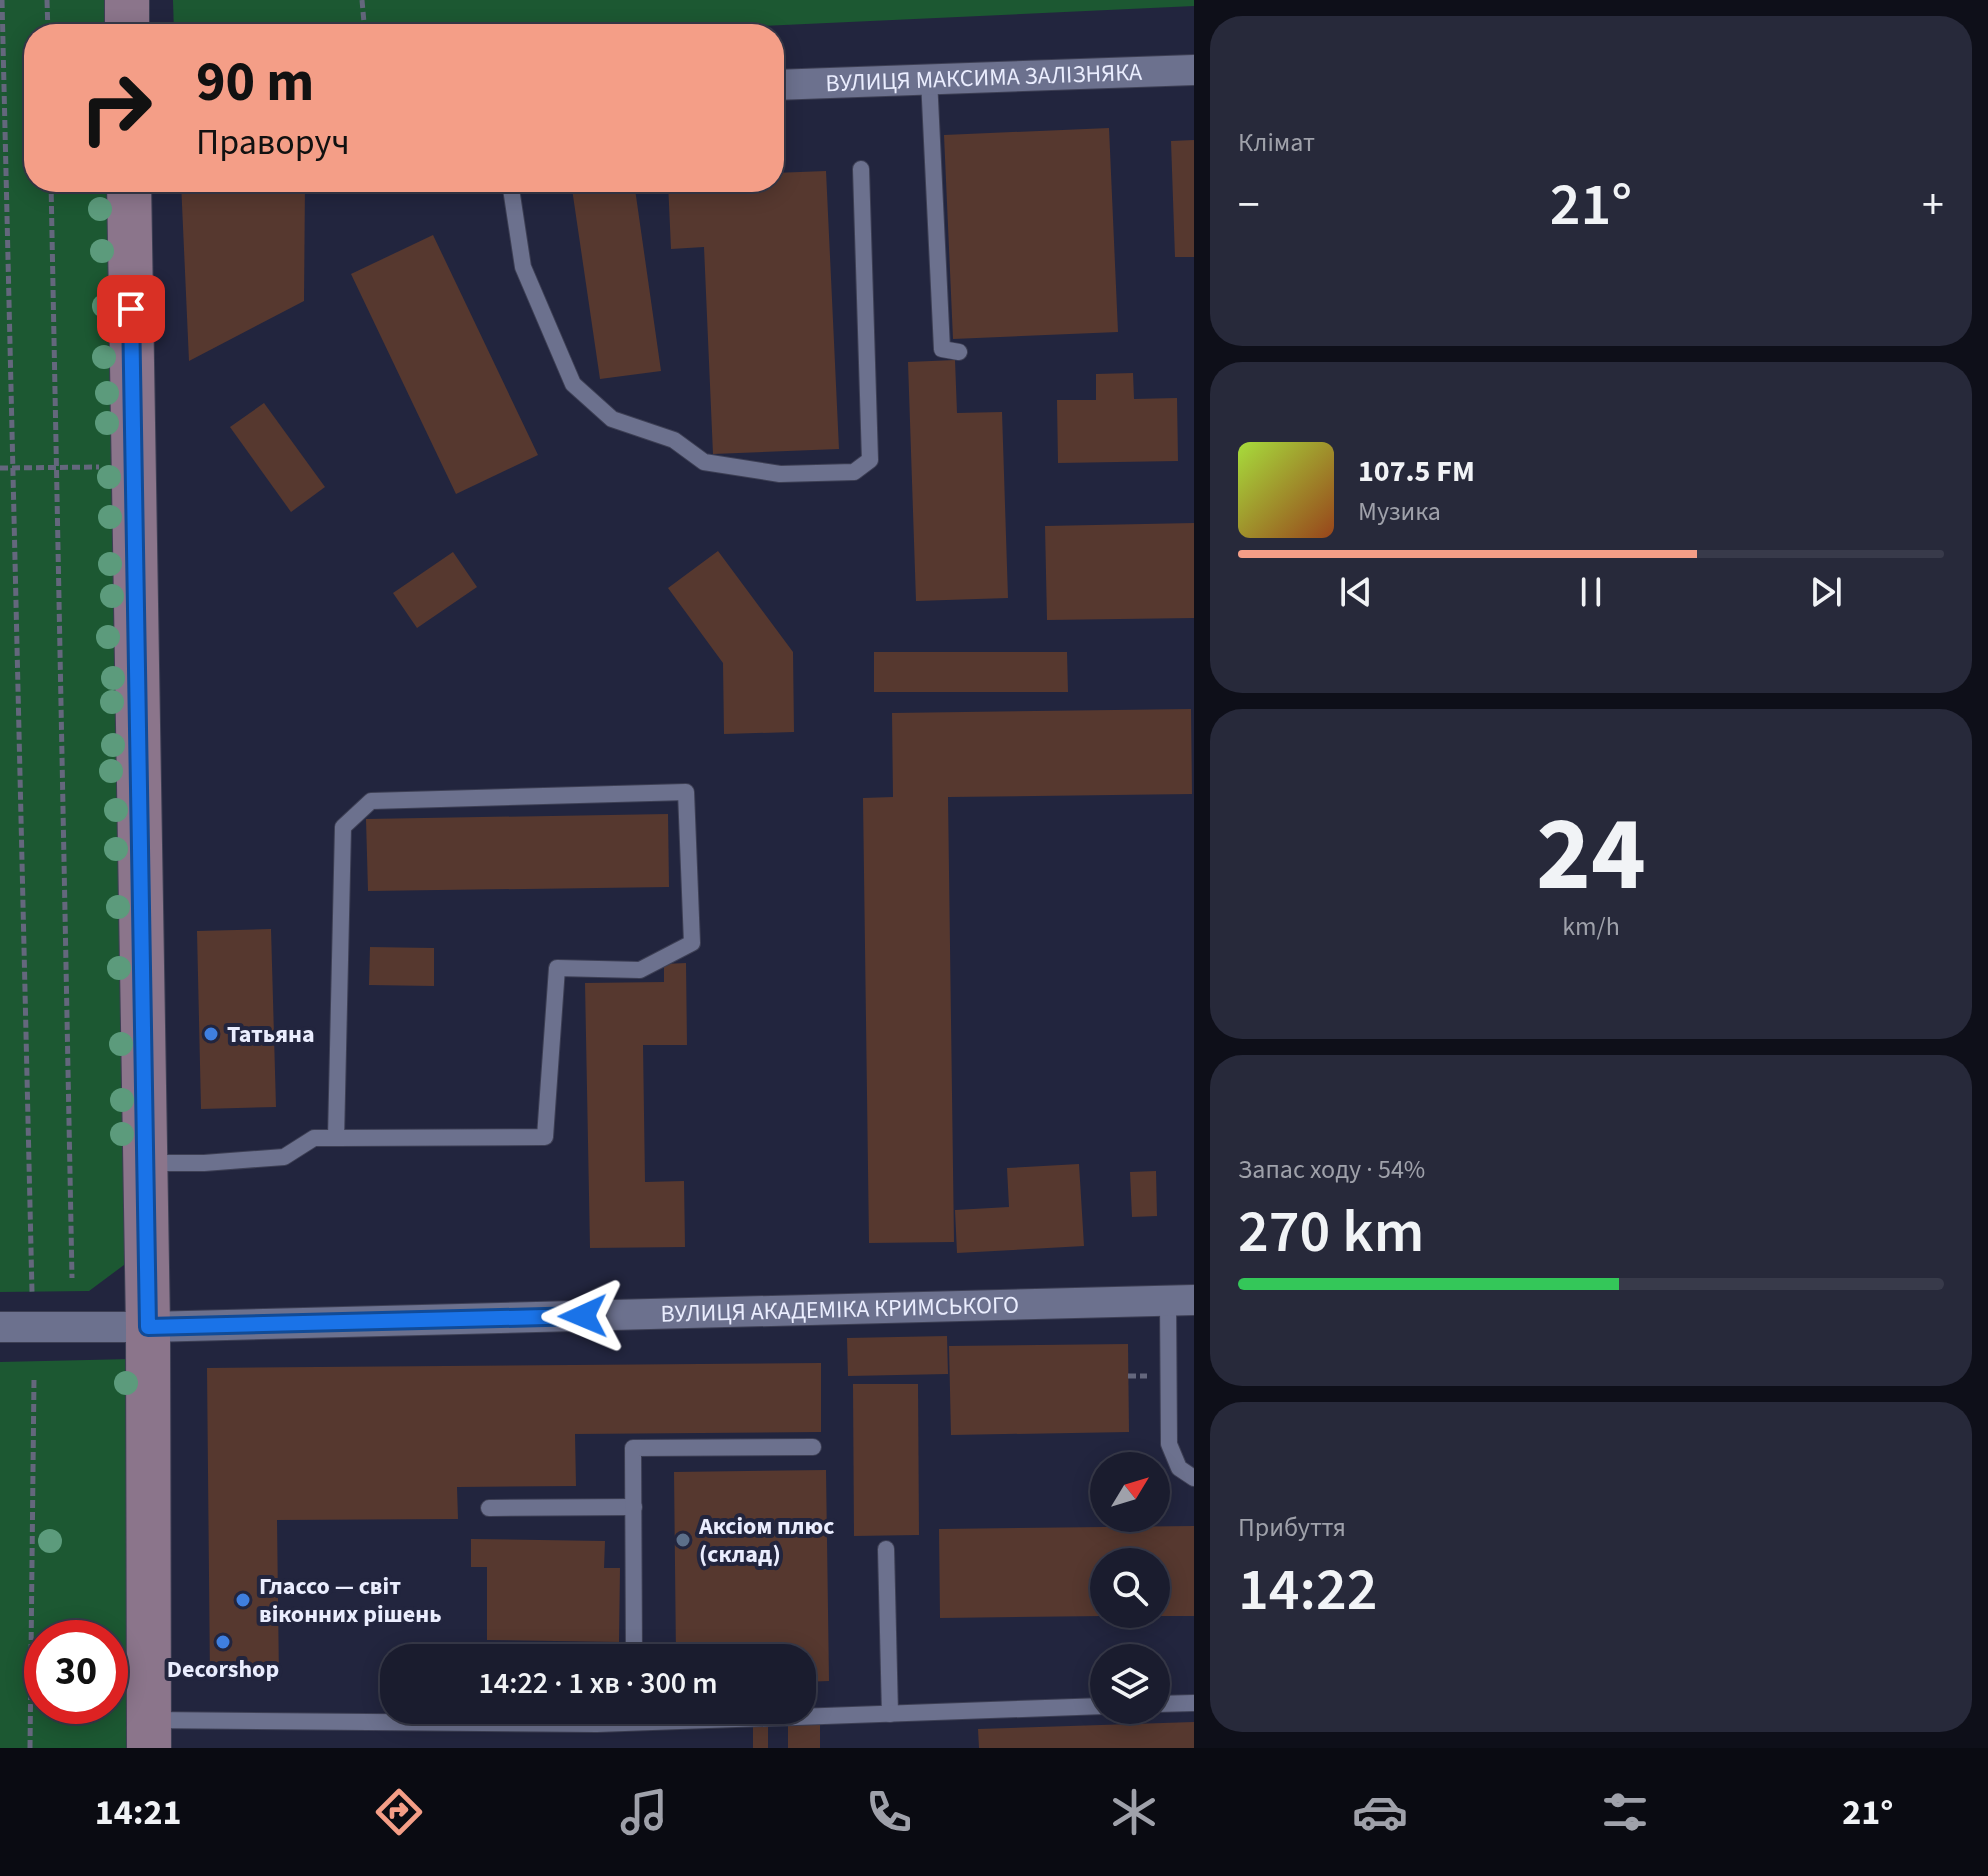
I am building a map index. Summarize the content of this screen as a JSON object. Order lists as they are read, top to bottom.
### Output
{
  "streets": {
    "street": ["ВУЛИЦЯ МАКСИМА ЗАЛІЗНЯКА", "ВУЛИЦЯ АКАДЕМІКА КРИМСЬКОГО"]
  },
  "places": [
    "Татьяна",
    "Аксіом плюс (склад)",
    "Глассо — світ віконних рішень",
    "Decorshop"
  ],
  "north": "top right",
  "page": {
    "tile": [
      "Клімат",
      ["24", "km/h"],
      ["Запас ходу · 54%", "270 km"],
      ["Прибуття", "14:22"]
    ],
    "turn": ["90 m", "Праворуч"],
    "heat": ["−", "21°", "+"],
    "song": ["107.5 FM", "Музика"],
    "limit": "30",
    "trip": "14:22 · 1 хв · 300 m",
    "tabs": ["14:21", "21°"]
  }
}
